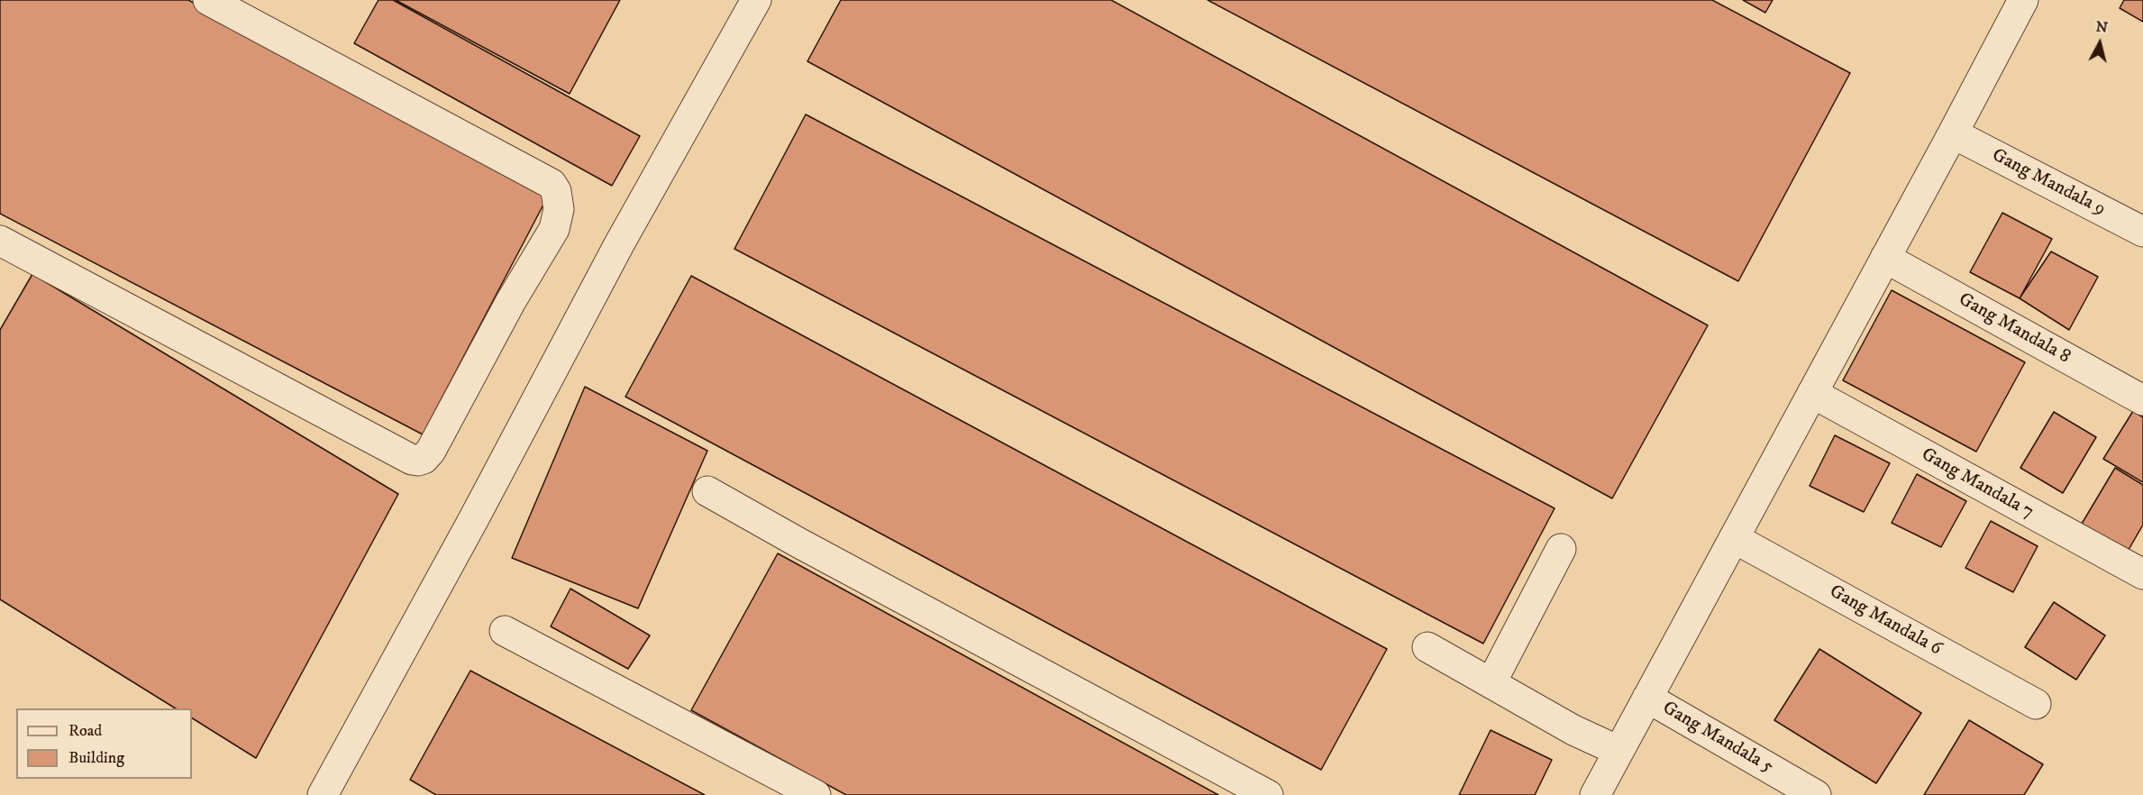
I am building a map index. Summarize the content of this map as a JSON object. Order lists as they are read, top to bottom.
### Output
{
  "streets": {
    "street": [
      "Gang Mandala 9",
      "Gang Mandala 8",
      "Gang Mandala 7",
      "Gang Mandala 6",
      "Gang Mandala 5"
    ]
  },
  "legend": ["Road", "Building"],
  "north": "top"
}
